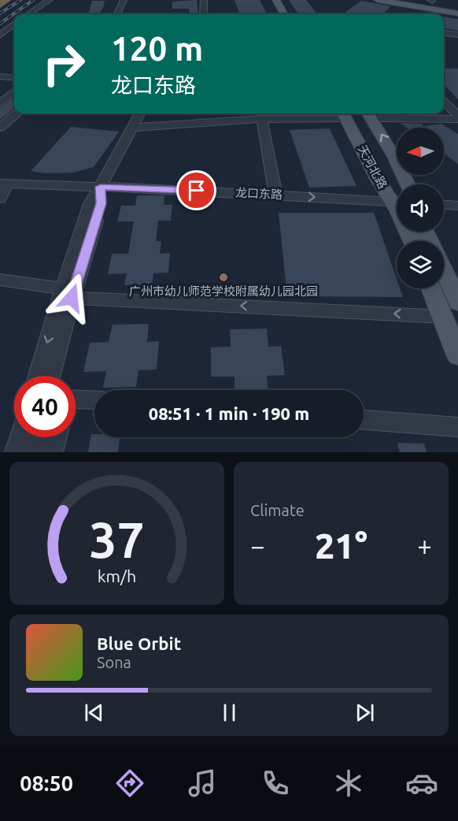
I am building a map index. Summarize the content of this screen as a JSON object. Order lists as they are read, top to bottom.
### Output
{
  "streets": {
    "main road": ["天河北路"],
    "street": ["龙口东路"]
  },
  "places": ["广州市幼儿师范学校附属幼儿园北园"],
  "north": "left",
  "page": {
    "turn": ["120 m", "龙口东路"],
    "limit": "40",
    "trip": "08:51 · 1 min · 190 m",
    "tile": "Climate",
    "heat": ["−", "21°", "+"],
    "song": ["Blue Orbit", "Sona"],
    "tabs": "08:50",
    "gauge": ["37", "km/h"]
  }
}
